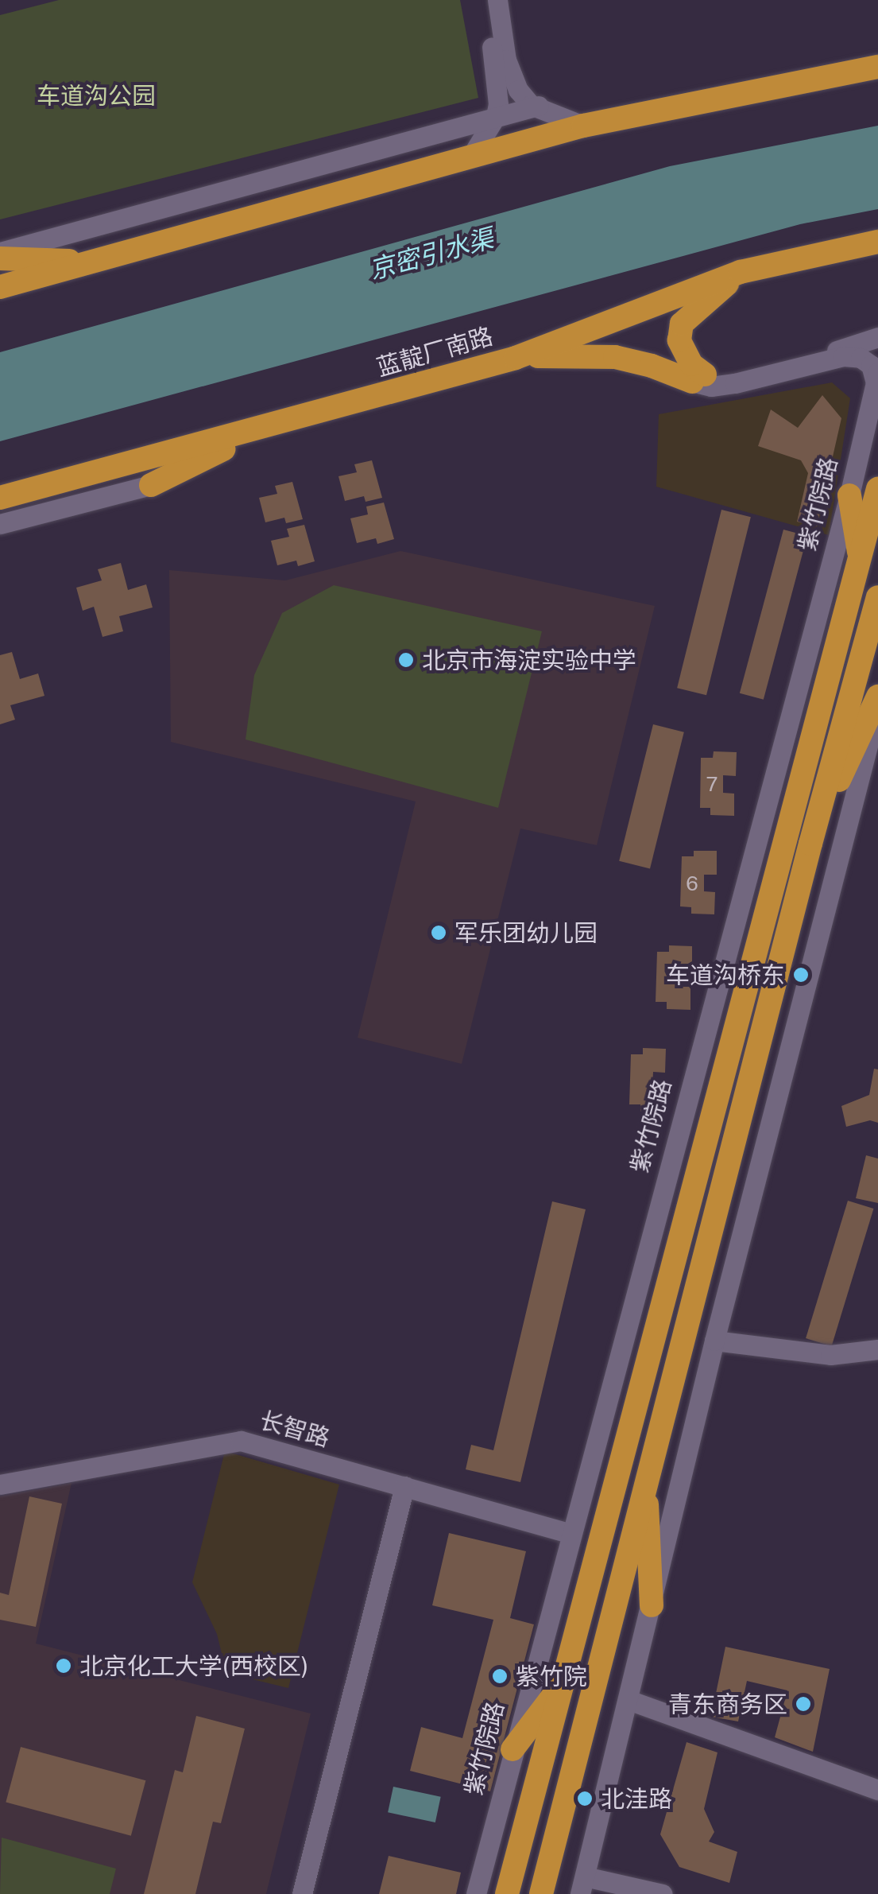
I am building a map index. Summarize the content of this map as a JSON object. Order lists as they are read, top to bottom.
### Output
{
  "streets": {
    "highway": ["蓝靛厂南路"],
    "street": ["紫竹院路", "长智路"]
  },
  "crossings": [
    ["紫竹院路", "长智路"]
  ],
  "water": ["京密引水渠"],
  "parks": ["车道沟公园"],
  "places": [
    "北京市海淀实验中学",
    "军乐团幼儿园",
    "车道沟桥东",
    "北京化工大学(西校区)",
    "紫竹院",
    "青东商务区",
    "北洼路"
  ],
  "house_numbers": ["7", "6"]
}
